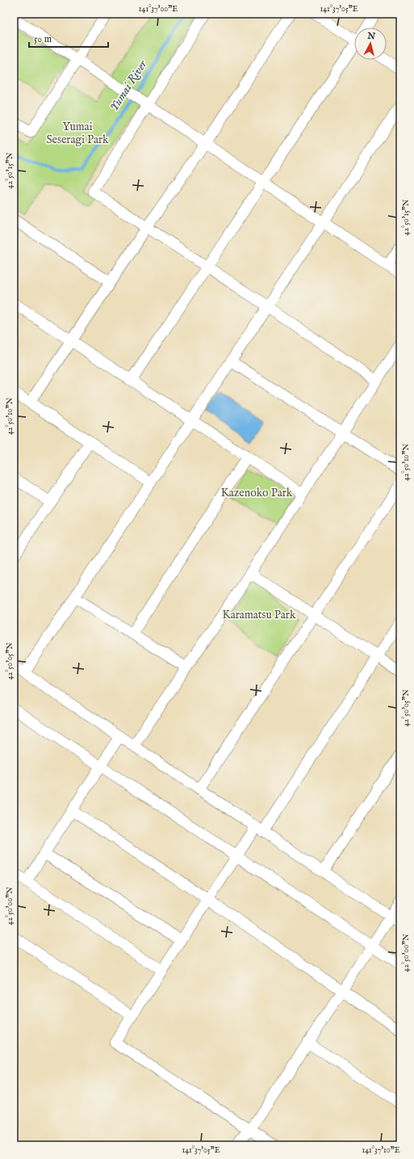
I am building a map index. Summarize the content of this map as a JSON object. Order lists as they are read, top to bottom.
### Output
{
  "water": ["Yumai River"],
  "parks": ["Yumai Seseragi Park", "Kazenoko Park", "Karamatsu Park"],
  "scale_bar": "50 m",
  "north": "top",
  "coordinates": [
    "141°37'00\"E",
    "141°37'05\"E",
    "42°50'15\"N",
    "42°50'10\"N",
    "42°50'05\"N",
    "42°50'00\"N",
    "141°37'10\"E"
  ]
}
